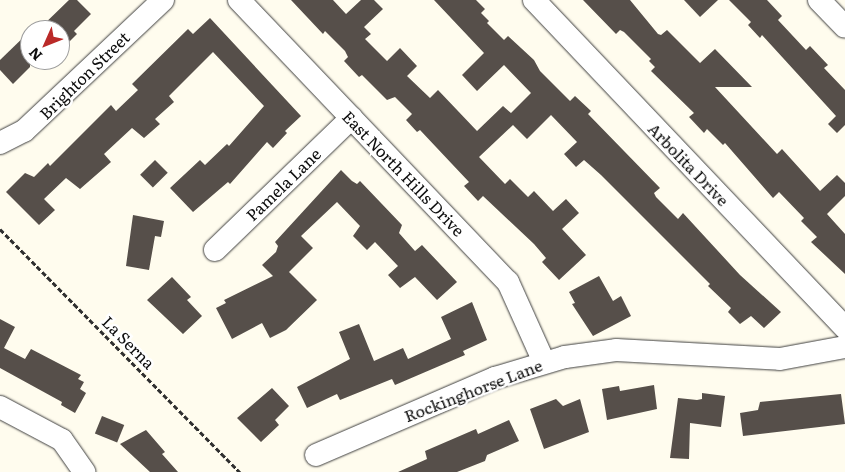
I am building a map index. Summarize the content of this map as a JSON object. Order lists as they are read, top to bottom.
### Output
{
  "streets": {
    "street": [
      "Brighton Street",
      "Arbolita Drive",
      "East North Hills Drive",
      "Pamela Lane",
      "Rockinghorse Lane"
    ],
    "path": ["La Serna"]
  },
  "crossings": [
    ["East North Hills Drive", "Pamela Lane"],
    ["East North Hills Drive", "Rockinghorse Lane"]
  ],
  "north": "bottom left"
}
